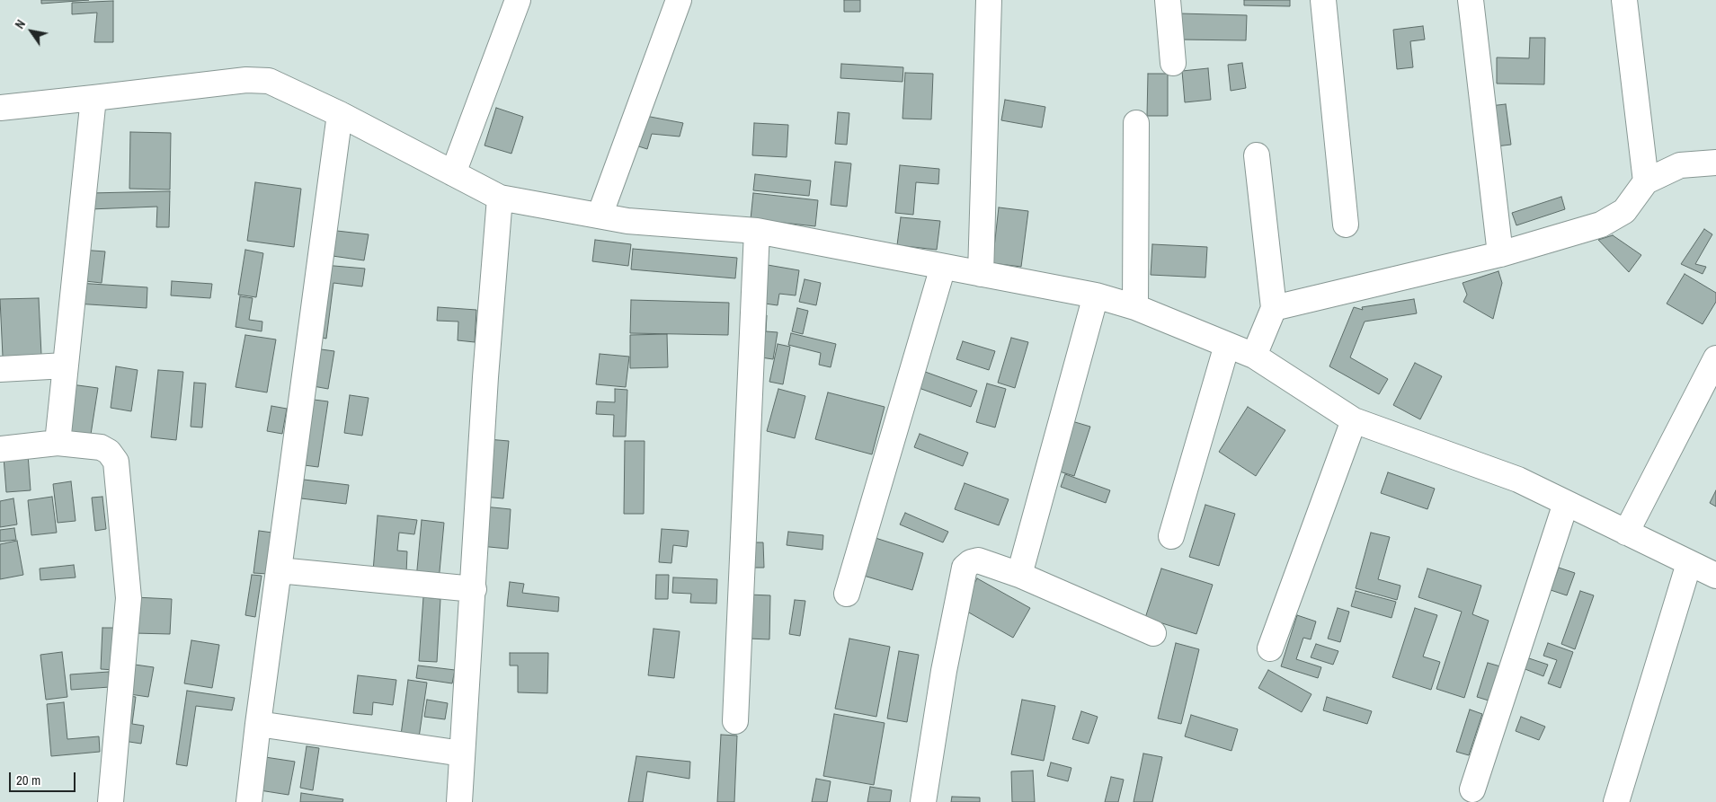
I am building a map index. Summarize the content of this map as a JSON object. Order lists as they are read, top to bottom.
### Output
{
  "scale_bar": "20 m",
  "north": "top left"
}
